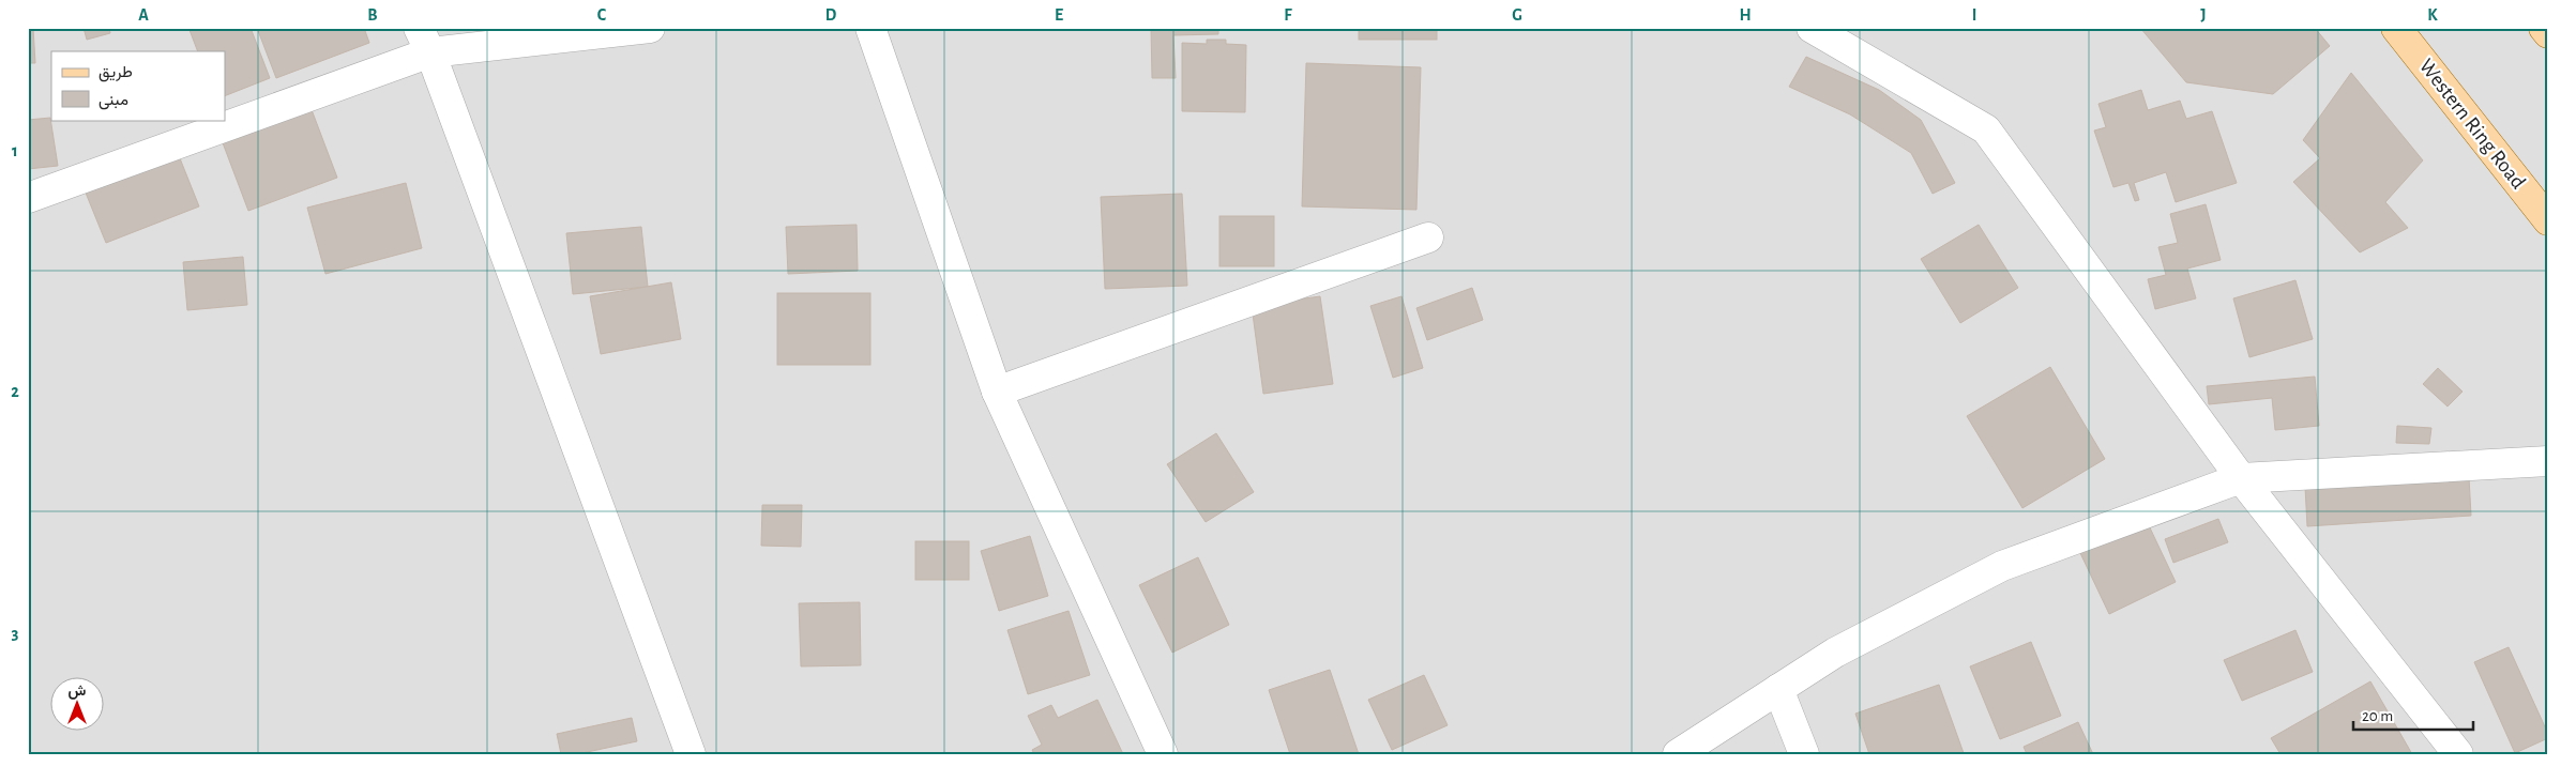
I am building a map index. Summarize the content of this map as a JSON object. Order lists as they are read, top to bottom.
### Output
{
  "streets": {
    "main road": ["Western Ring Road"]
  },
  "legend": ["طريق", "مبنى"],
  "scale_bar": "20 m",
  "north": "top",
  "grid": {
    "columns": [
      "A",
      "B",
      "C",
      "D",
      "E",
      "F",
      "G",
      "H",
      "I",
      "J",
      "K"
    ],
    "rows": ["1", "2", "3"]
  }
}
